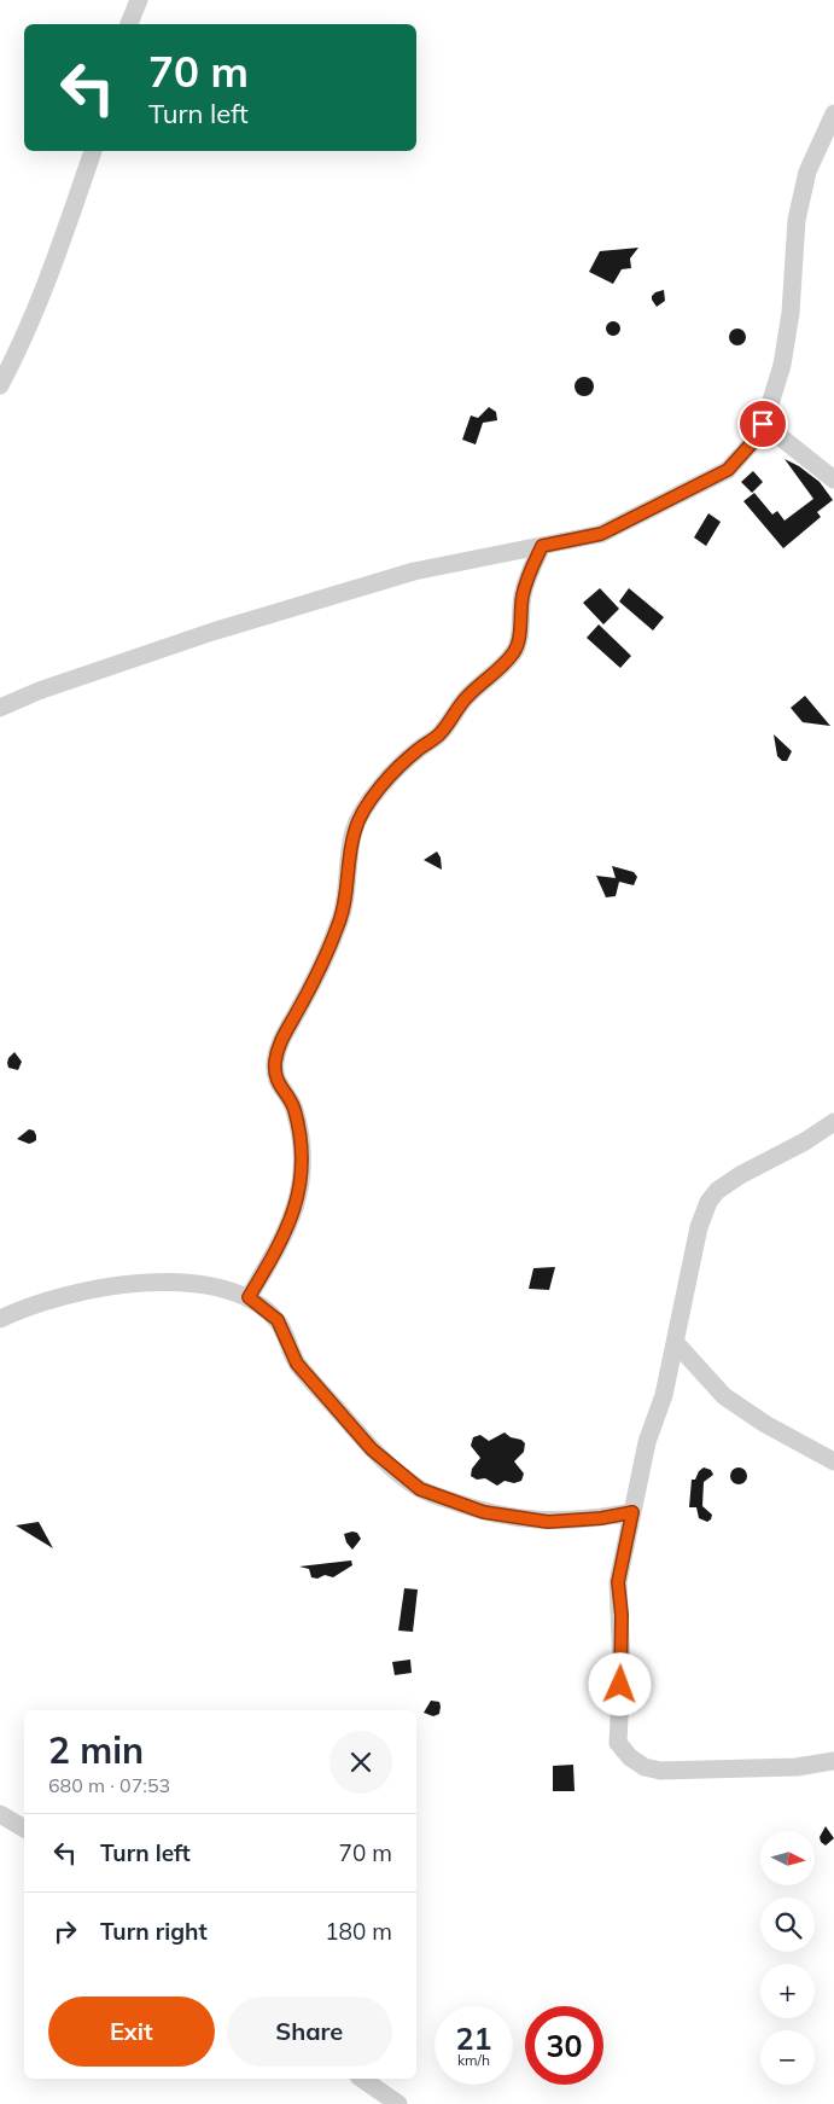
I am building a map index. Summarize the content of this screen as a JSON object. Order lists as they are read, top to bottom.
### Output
{
  "north": "right",
  "page": {
    "turn": ["70 m", "Turn left"],
    "heading": ["2 min", "680 m · 07:53"],
    "list": [
      {
        "name": "Turn left",
        "value": "70 m"
      },
      {
        "name": "Turn right",
        "value": "180 m"
      }
    ],
    "map_buttons": ["+", "−"],
    "buttons": ["Exit", "Share"],
    "speed": "21 km/h",
    "limit": "30"
  }
}
